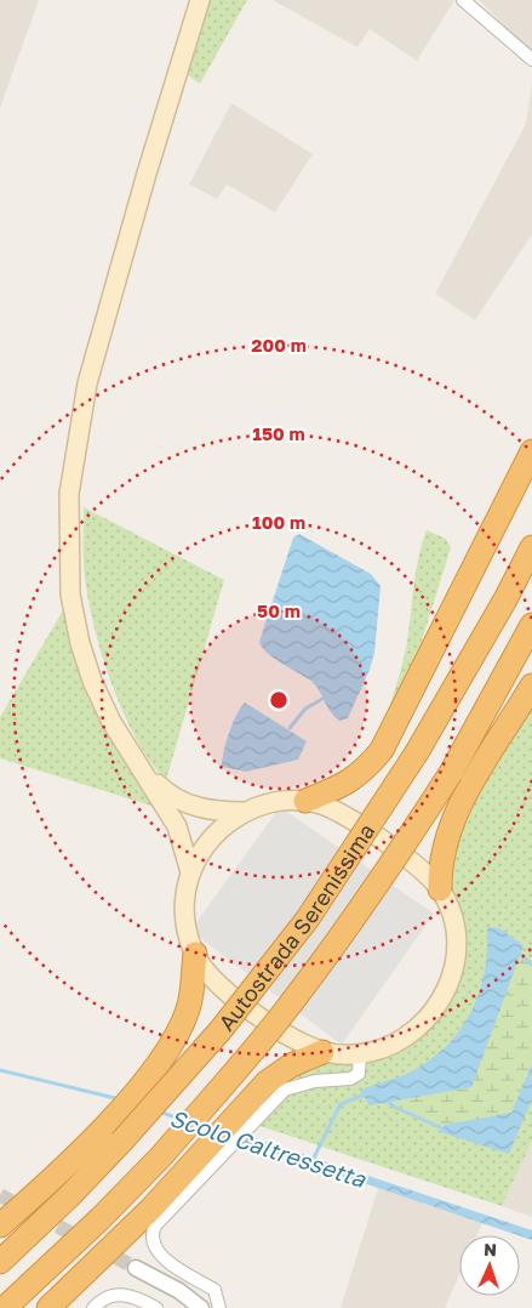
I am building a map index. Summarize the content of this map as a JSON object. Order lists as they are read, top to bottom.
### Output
{
  "streets": {
    "highway": ["Autostrada Serenissima"]
  },
  "water": ["Scolo Caltressetta"],
  "north": "top",
  "rings": [
    "200 m",
    "150 m",
    "100 m",
    "50 m"
  ]
}
